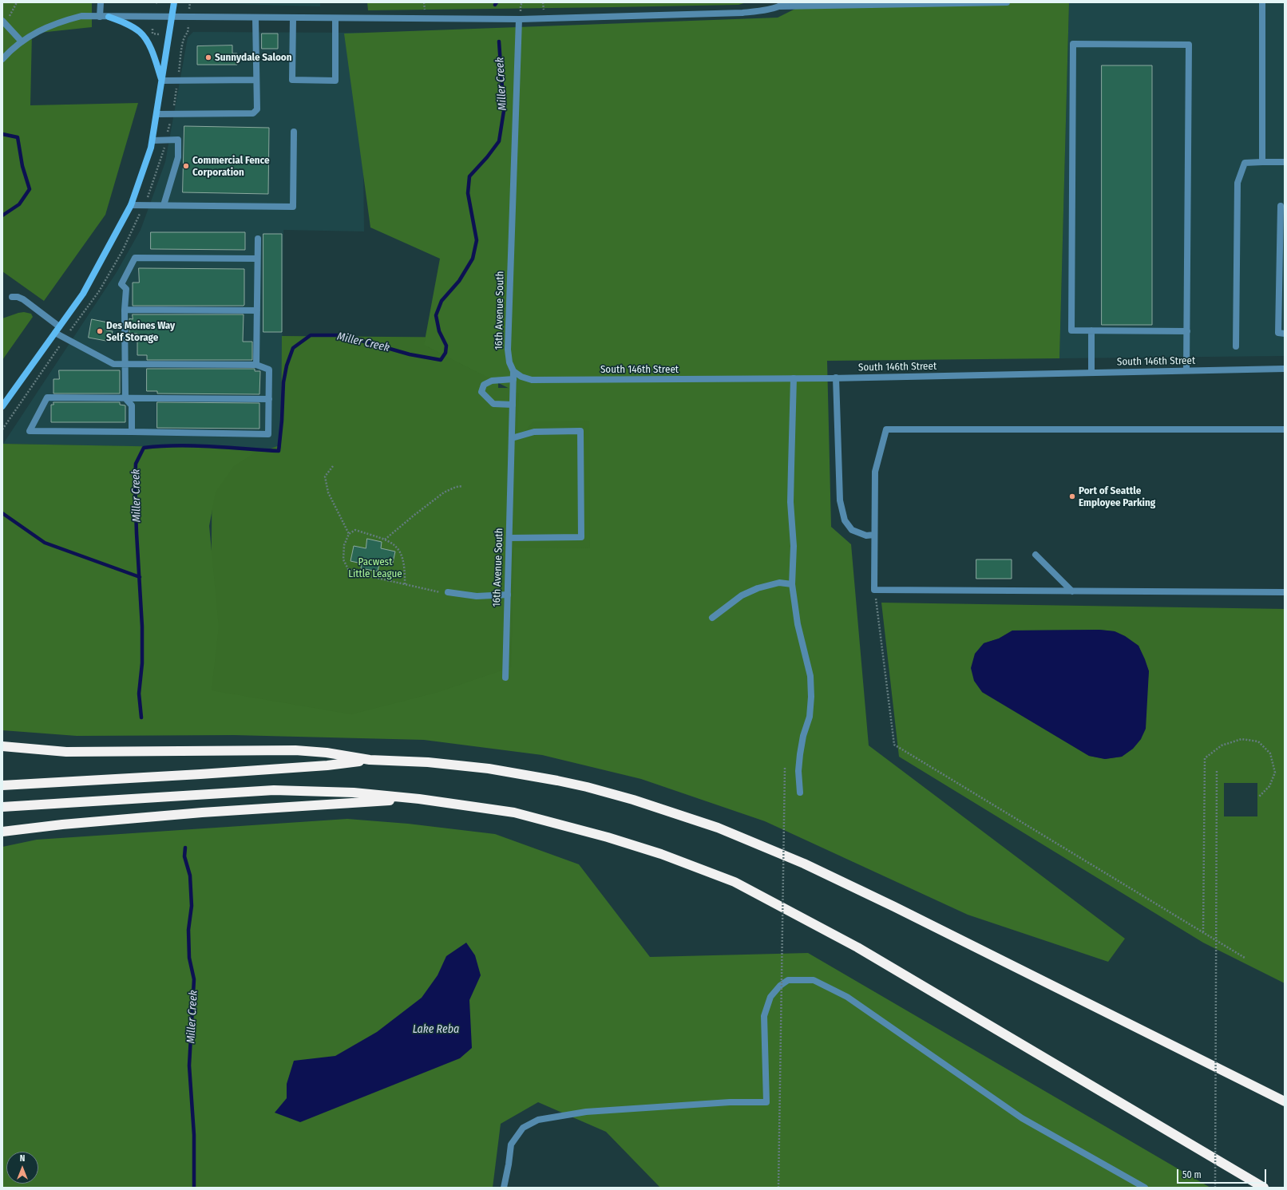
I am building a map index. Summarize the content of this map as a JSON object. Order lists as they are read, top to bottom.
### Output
{
  "streets": {
    "street": ["16th Avenue South", "South 146th Street"]
  },
  "crossings": [
    ["16th Avenue South", "South 146th Street"]
  ],
  "water": ["Miller Creek", "Lake Reba"],
  "parks": ["Pacwest Little League"],
  "places": [
    "Sunnydale Saloon",
    "Commercial Fence Corporation",
    "Des Moines Way Self Storage",
    "Port of Seattle Employee Parking"
  ],
  "scale_bar": "50 m",
  "north": "top"
}
